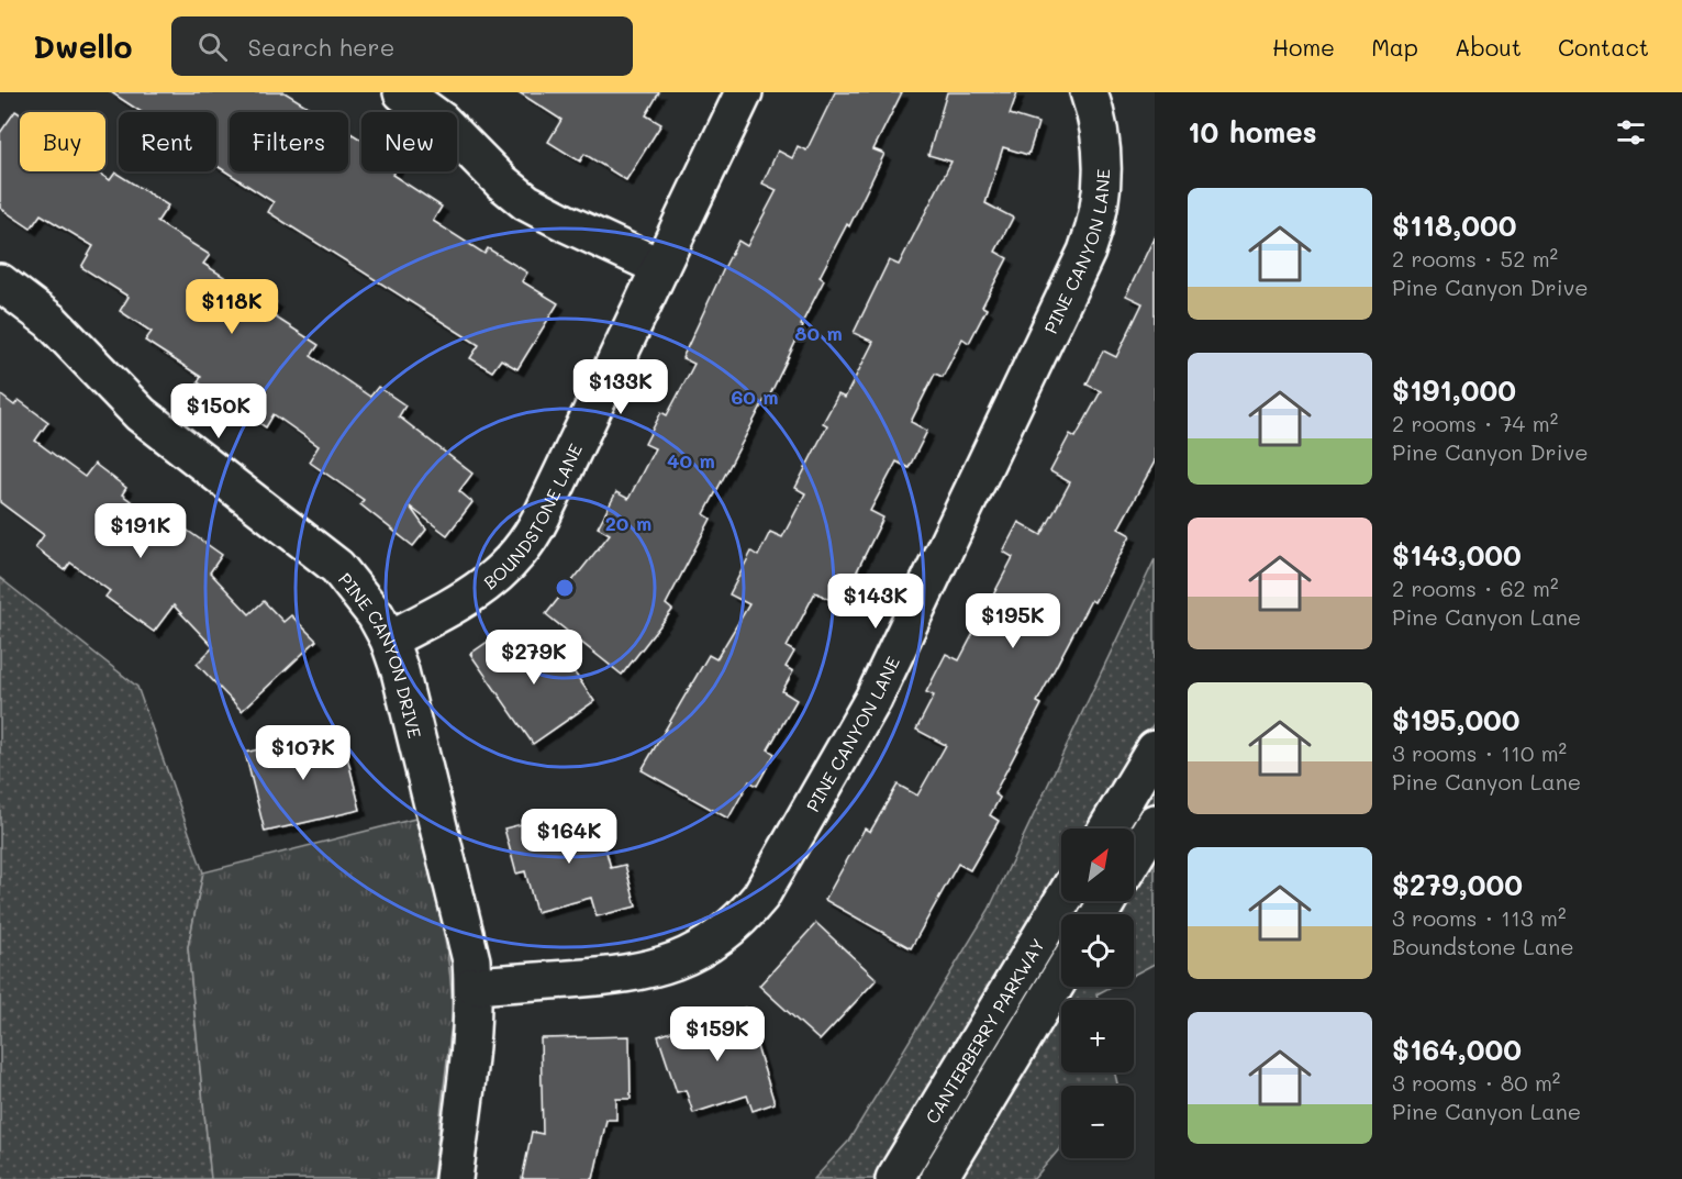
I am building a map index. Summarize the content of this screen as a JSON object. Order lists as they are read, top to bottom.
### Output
{
  "streets": {
    "street": [
      "PINE CANYON LANE",
      "BOUNDSTONE LANE",
      "PINE CANYON DRIVE",
      "CANTERBERRY PARKWAY"
    ]
  },
  "crossings": [
    ["PINE CANYON LANE", "PINE CANYON DRIVE"],
    ["BOUNDSTONE LANE", "PINE CANYON DRIVE"]
  ],
  "north": "top right",
  "page": {
    "header": "Dwello",
    "search": "Search here",
    "nav": [
      "Home",
      "Map",
      "About",
      "Contact"
    ],
    "heading": "10 homes",
    "chip": [
      "Buy",
      "Rent",
      "Filters",
      "New"
    ],
    "list": [
      {
        "name": "$118,000",
        "note": "2 rooms · 52 m² · Pine Canyon Drive"
      },
      {
        "name": "$191,000",
        "note": "2 rooms · 74 m² · Pine Canyon Drive"
      },
      {
        "name": "$143,000",
        "note": "2 rooms · 62 m² · Pine Canyon Lane"
      },
      {
        "name": "$195,000",
        "note": "3 rooms · 110 m² · Pine Canyon Lane"
      },
      {
        "name": "$279,000",
        "note": "3 rooms · 113 m² · Boundstone Lane"
      },
      {
        "name": "$164,000",
        "note": "3 rooms · 80 m² · Pine Canyon Lane"
      }
    ],
    "price": [
      "$118K",
      "$133K",
      "$150K",
      "$191K",
      "$143K",
      "$195K",
      "$279K",
      "$107K",
      "$164K",
      "$159K"
    ],
    "map_buttons": ["+", "−"]
  },
  "rings": [
    "80 m",
    "60 m",
    "40 m",
    "20 m"
  ]
}
